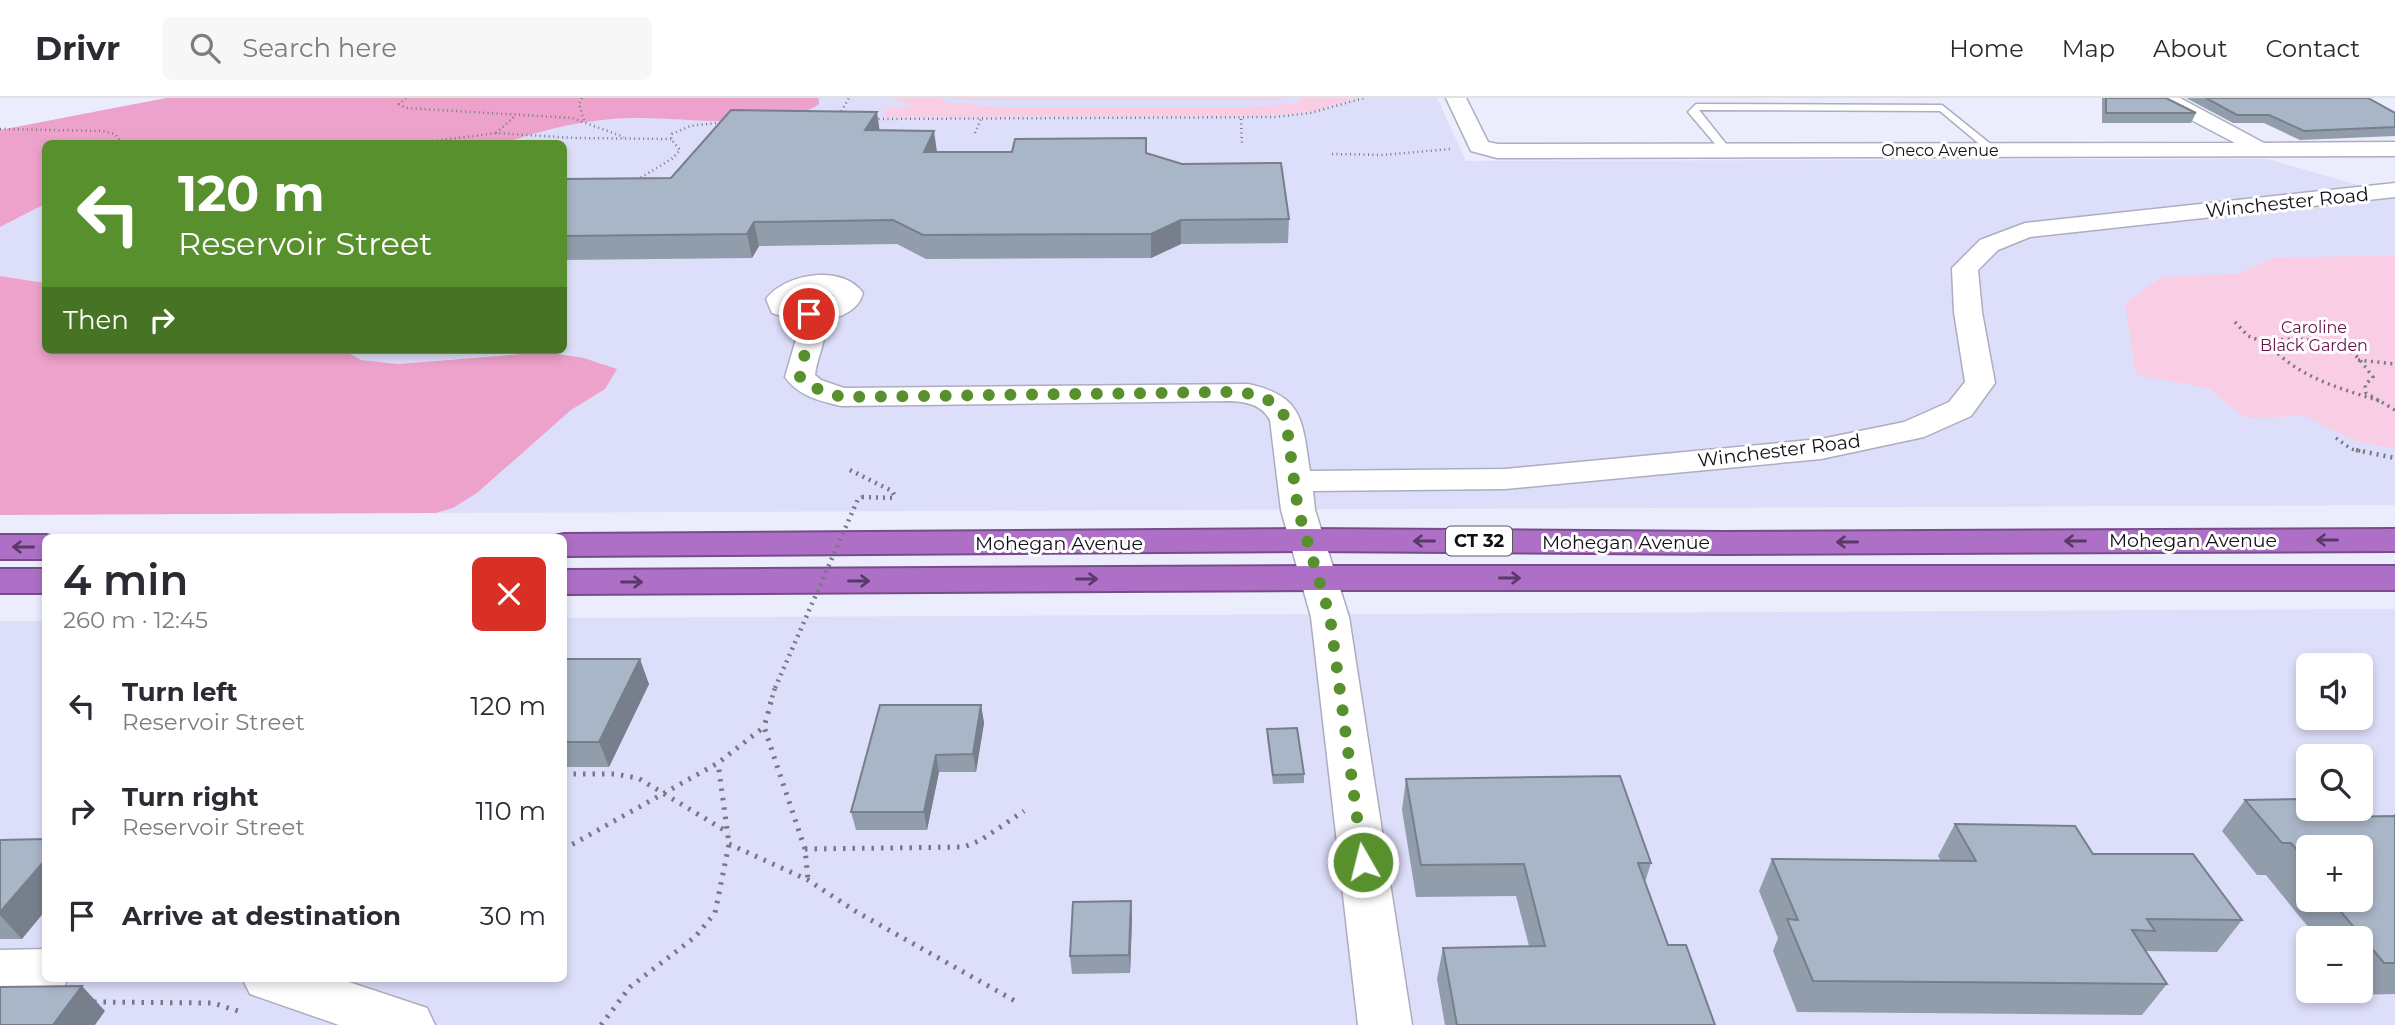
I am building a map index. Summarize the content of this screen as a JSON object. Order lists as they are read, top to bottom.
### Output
{
  "streets": {
    "highway": ["Mohegan Avenue", "CT 32"],
    "street": ["Oneco Avenue", "Winchester Road"]
  },
  "parks": ["Caroline Black Garden"],
  "page": {
    "header": "Drivr",
    "search": "Search here",
    "nav": [
      "Home",
      "Map",
      "About",
      "Contact"
    ],
    "turn": ["120 m", "Reservoir Street"],
    "then": "Then",
    "heading": ["4 min", "260 m · 12:45"],
    "map_buttons": ["+", "−"],
    "list": [
      {
        "name": "Turn left",
        "note": "Reservoir Street",
        "value": "120 m"
      },
      {
        "name": "Turn right",
        "note": "Reservoir Street",
        "value": "110 m"
      },
      {
        "name": "Arrive at destination",
        "value": "30 m"
      }
    ]
  }
}
